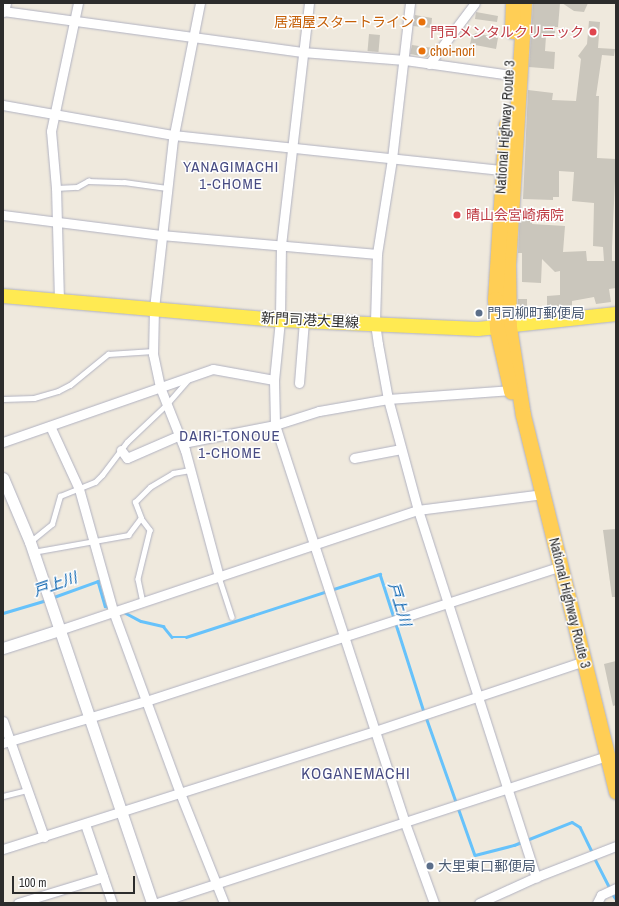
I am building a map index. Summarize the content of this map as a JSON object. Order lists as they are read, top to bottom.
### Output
{
  "streets": {
    "highway": ["National Highway Route 3"],
    "main road": ["新門司港大里線"]
  },
  "crossings": [
    ["National Highway Route 3", "新門司港大里線"]
  ],
  "districts": ["YANAGIMACHI 1-CHOME", "DAIRI-TONOUE 1-CHOME", "KOGANEMACHI"],
  "water": ["戸上川"],
  "places": [
    "居酒屋スタートライン",
    "門司メンタルクリニック",
    "choi-nori",
    "晴山会宮崎病院",
    "門司柳町郵便局",
    "大里東口郵便局"
  ],
  "scale_bar": "100 m"
}
